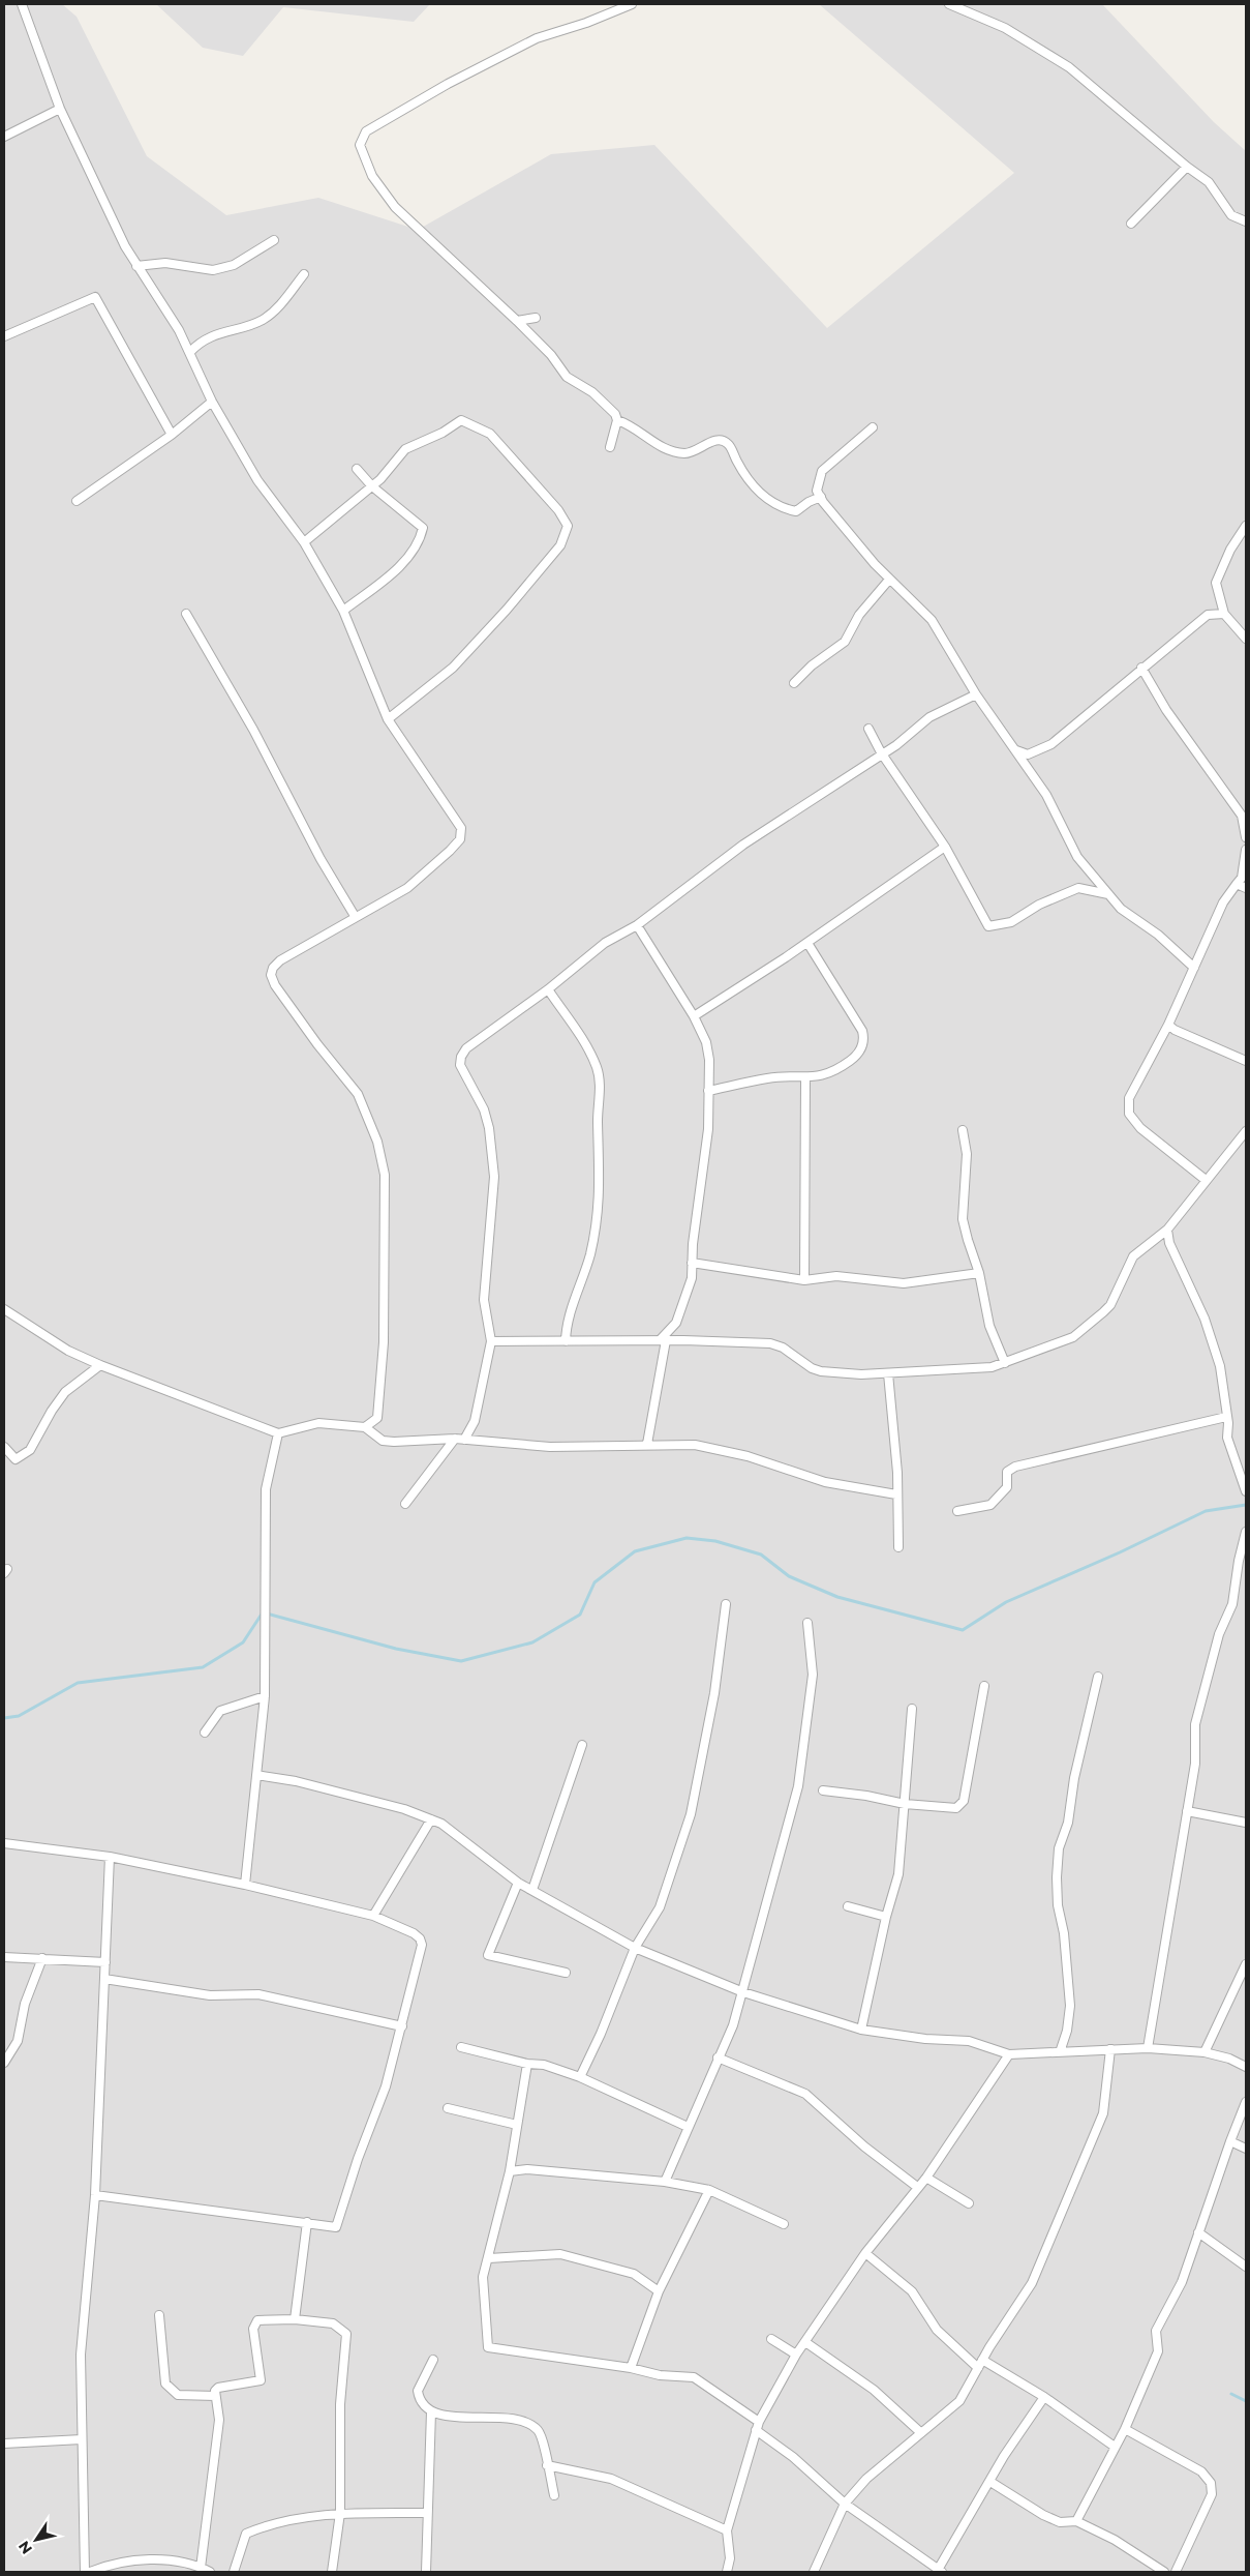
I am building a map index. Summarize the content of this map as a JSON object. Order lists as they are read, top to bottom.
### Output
{
  "north": "bottom left"
}
